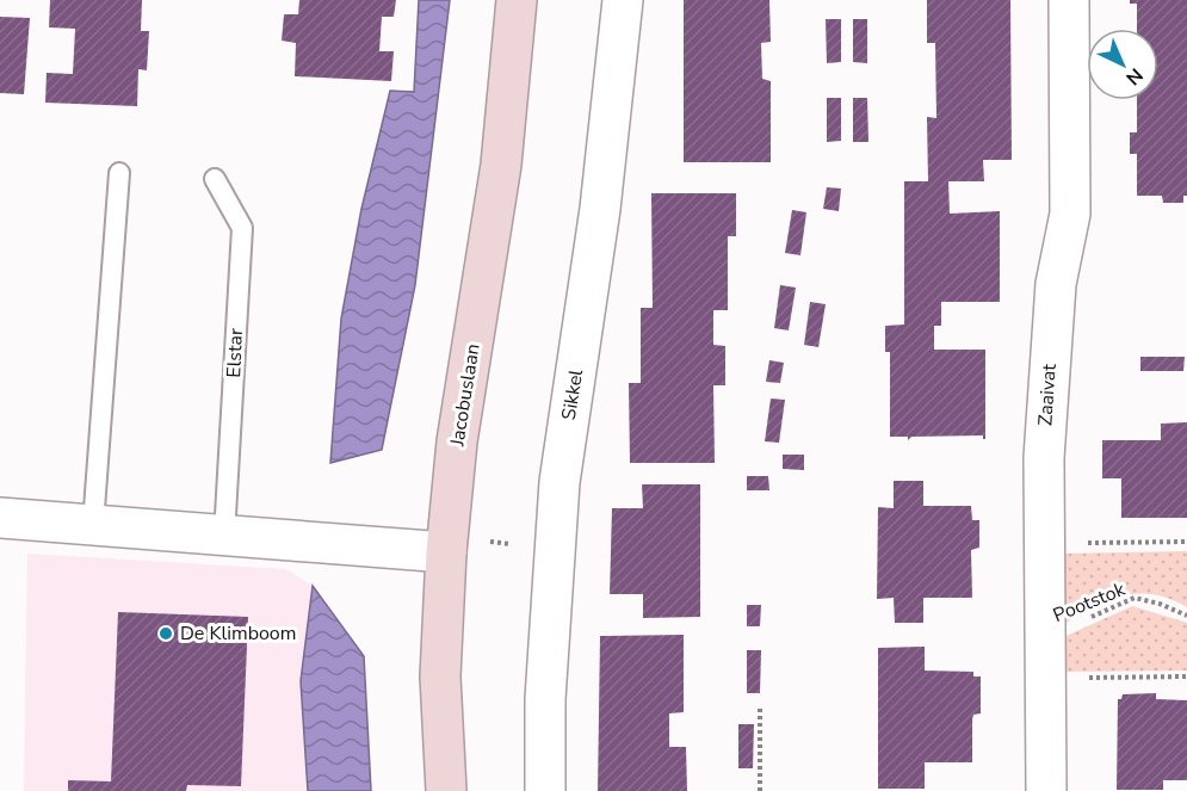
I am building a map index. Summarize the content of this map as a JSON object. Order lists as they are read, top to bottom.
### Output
{
  "streets": {
    "main road": ["Jacobuslaan"],
    "street": ["Sikkel", "Zaaivat"],
    "lane": ["Elstar"],
    "path": ["Pootstok"]
  },
  "crossings": [
    ["Zaaivat", "Pootstok"]
  ],
  "places": ["De Klimboom"],
  "north": "bottom right"
}
